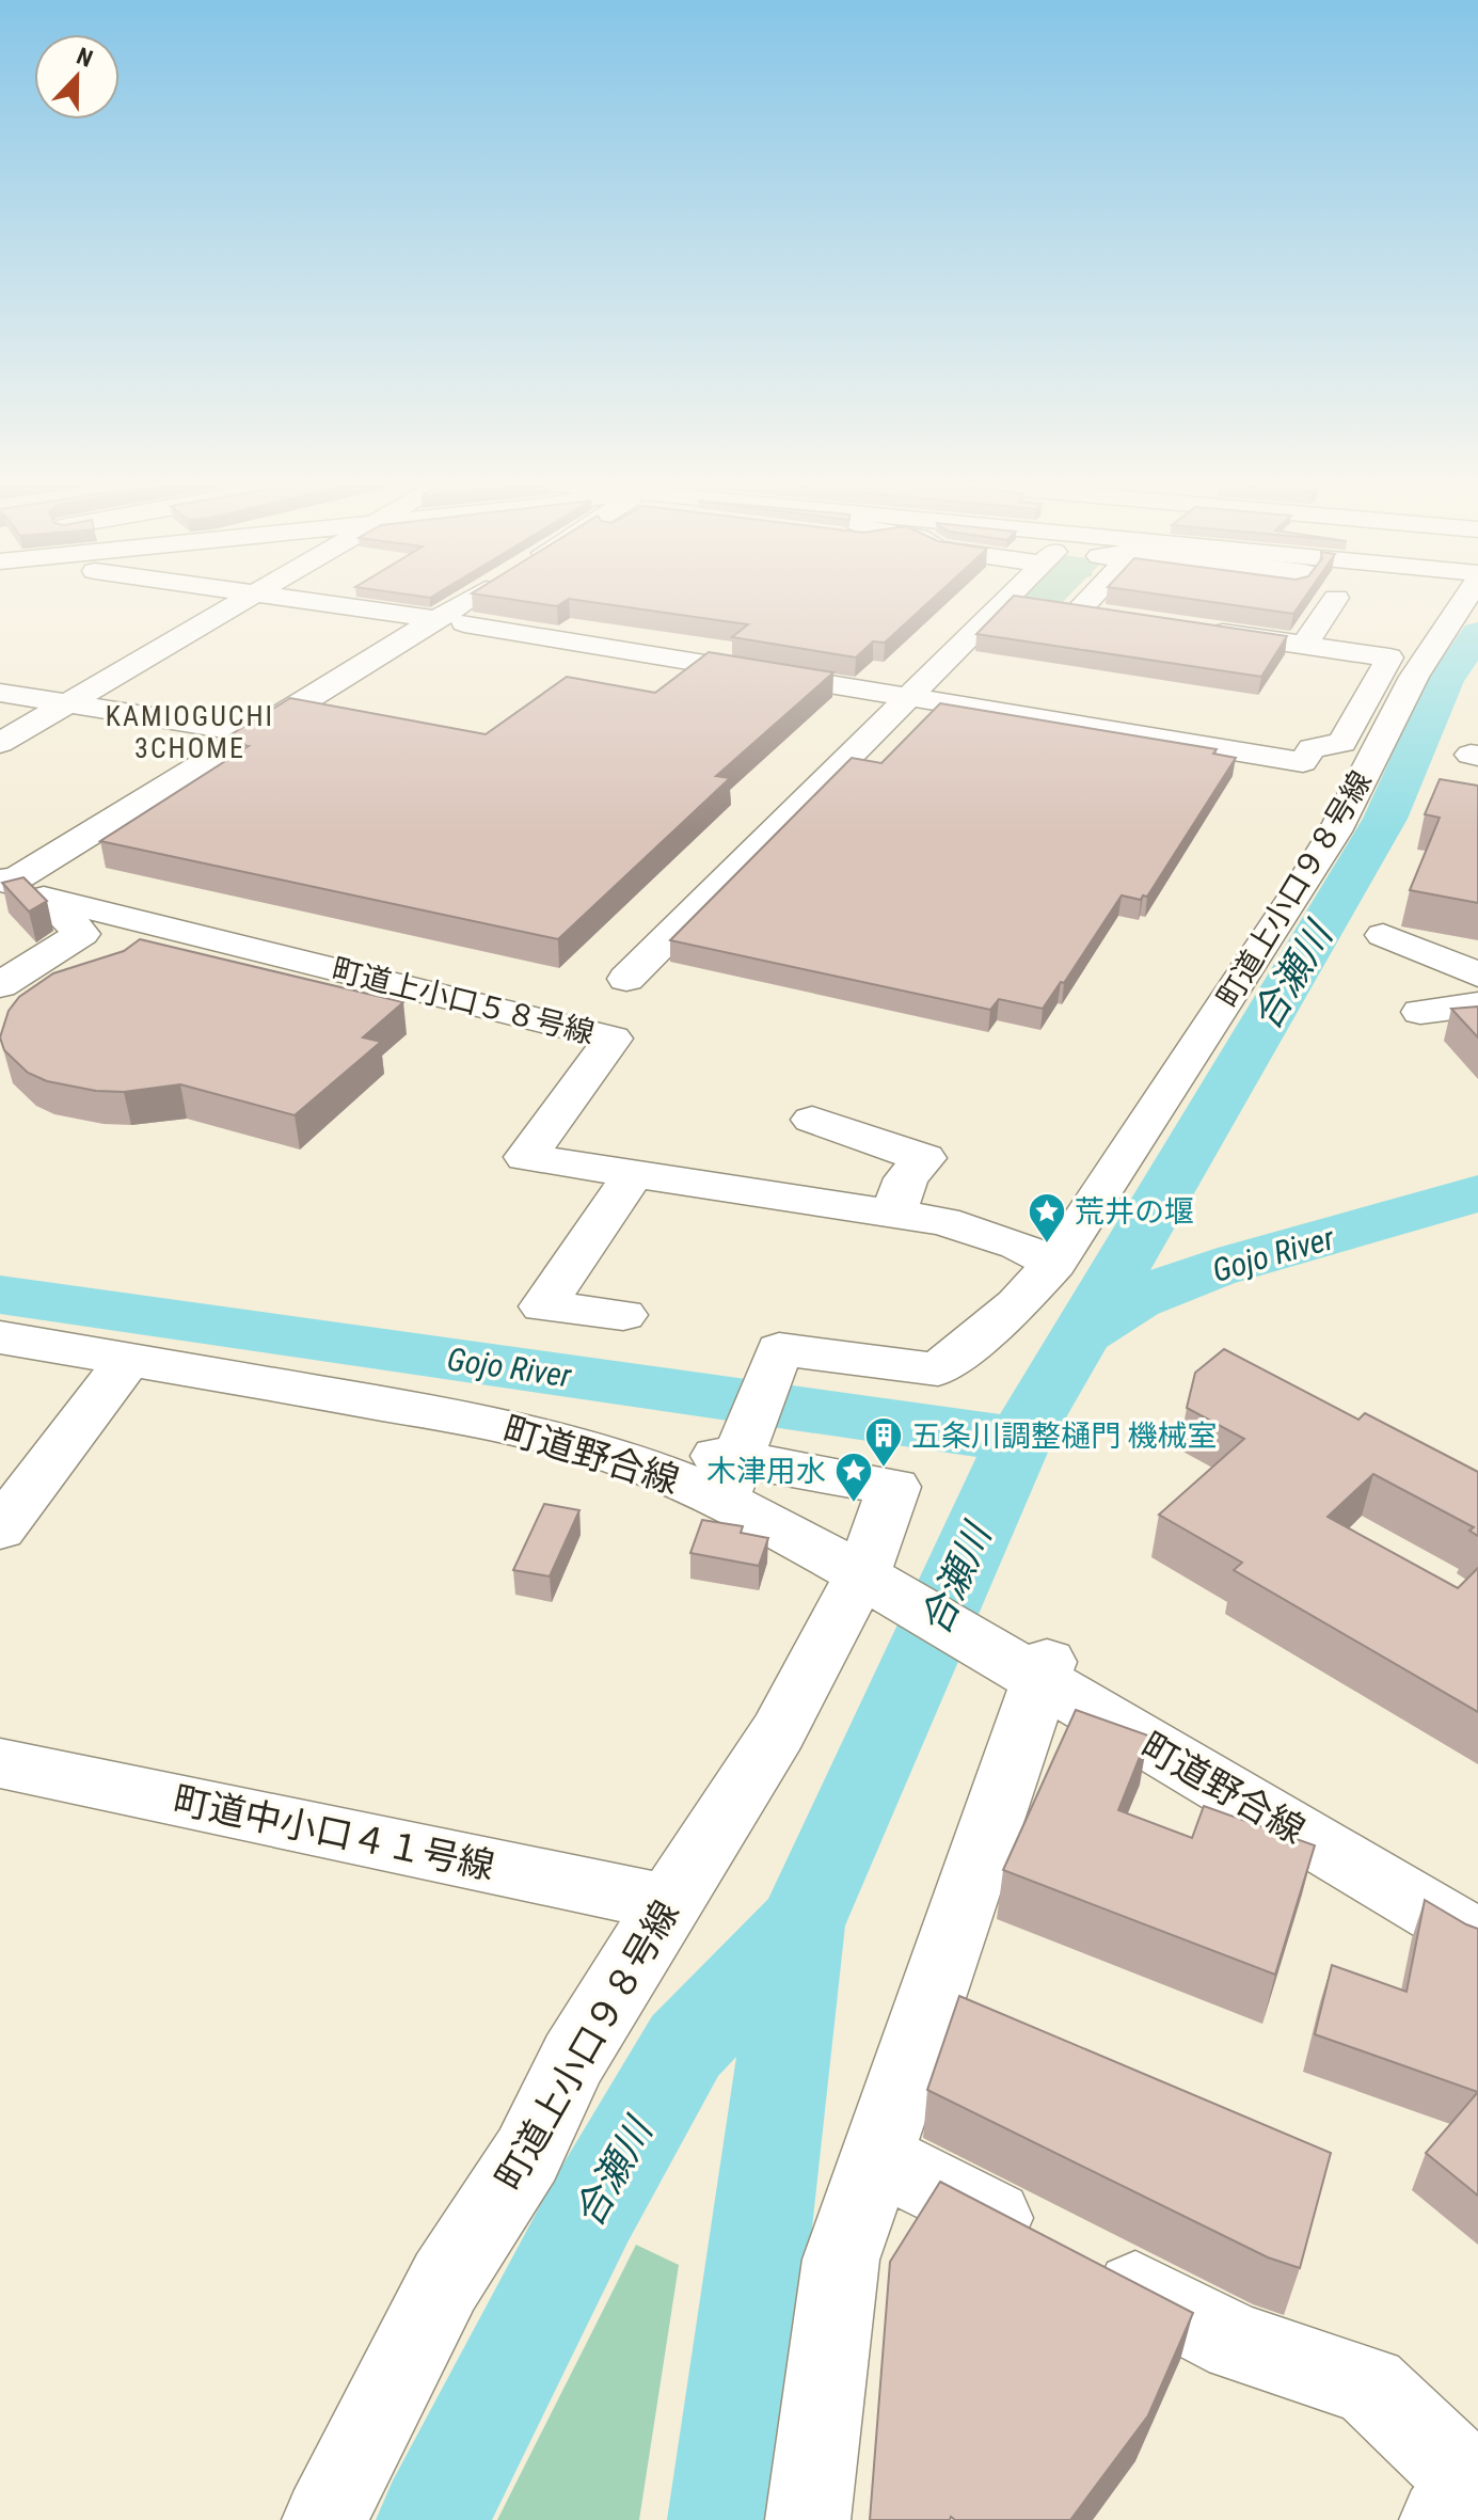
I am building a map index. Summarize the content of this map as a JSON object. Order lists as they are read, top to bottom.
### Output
{
  "streets": {
    "street": [
      "町道上小口９８号線",
      "町道上小口５８号線",
      "町道野合線",
      "町道中小口４１号線"
    ]
  },
  "crossings": [
    ["町道上小口９８号線", "町道上小口５８号線"],
    ["町道上小口９８号線", "町道野合線"],
    ["町道上小口９８号線", "町道中小口４１号線"]
  ],
  "districts": ["KAMIOGUCHI 3CHOME"],
  "water": ["合瀬川", "Gojo River"],
  "places": {
    "place": ["荒井の堰", "木津用水"],
    "building": ["五条川調整樋門 機械室"]
  },
  "north": "top"
}
